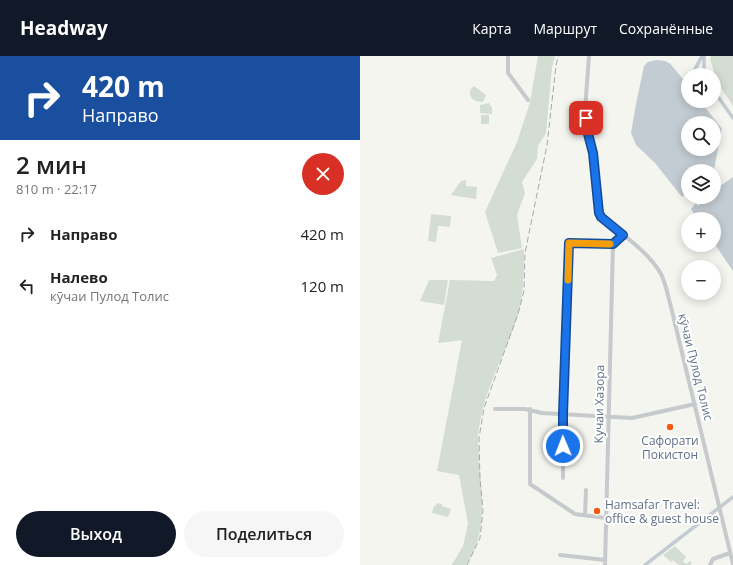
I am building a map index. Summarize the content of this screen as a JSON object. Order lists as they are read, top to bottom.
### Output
{
  "streets": {
    "street": ["кӯчаи Пулод Толис", "Кучаи Хазора"]
  },
  "places": ["Сафорати Покистон", "Hamsafar Travel: office & guest house"],
  "page": {
    "header": "Headway",
    "nav": ["Карта", "Маршрут", "Сохранённые"],
    "turn": ["420 m", "Направо"],
    "map_buttons": ["+", "−"],
    "heading": ["2 мин", "810 m · 22:17"],
    "list": [
      {
        "name": "Направо",
        "value": "420 m"
      },
      {
        "name": "Налево",
        "note": "кӯчаи Пулод Толис",
        "value": "120 m"
      }
    ],
    "buttons": ["Выход", "Поделиться"]
  }
}
